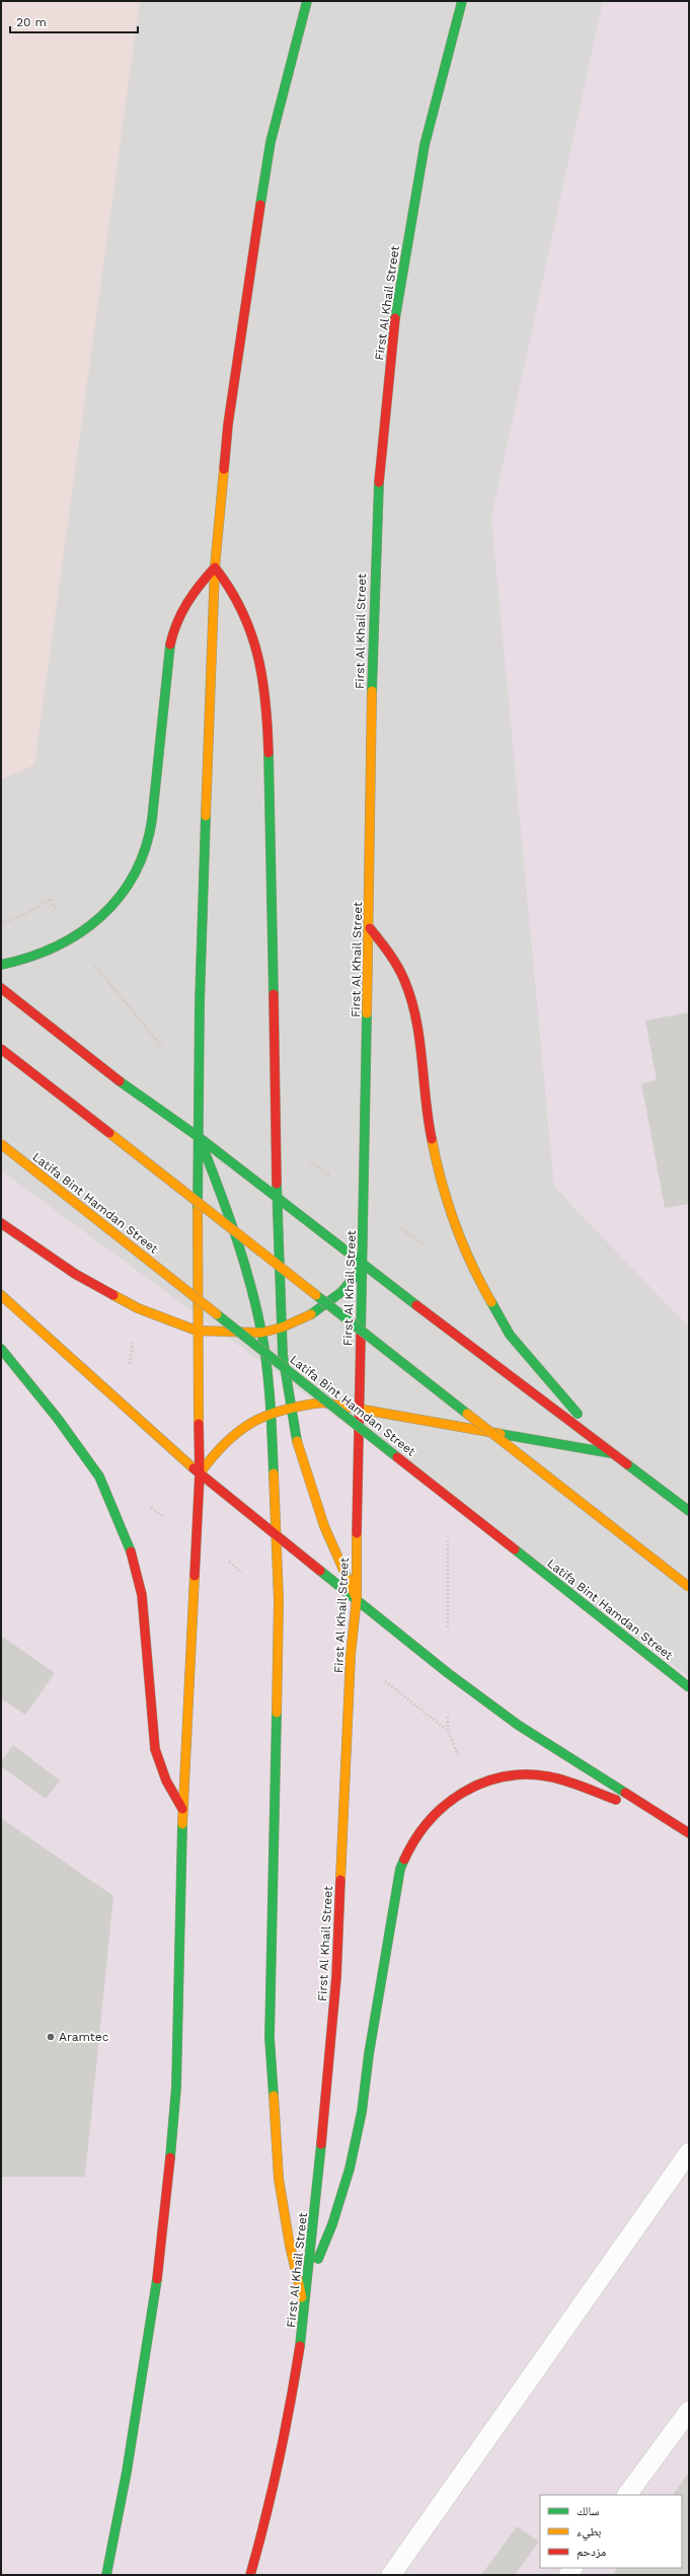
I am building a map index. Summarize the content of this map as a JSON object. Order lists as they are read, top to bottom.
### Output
{
  "streets": {
    "main road": ["First Al Khail Street", "Latifa Bint Hamdan Street"]
  },
  "places": ["Aramtec"],
  "legend": ["سالك", "بطيء", "مزدحم"],
  "scale_bar": "20 m"
}
